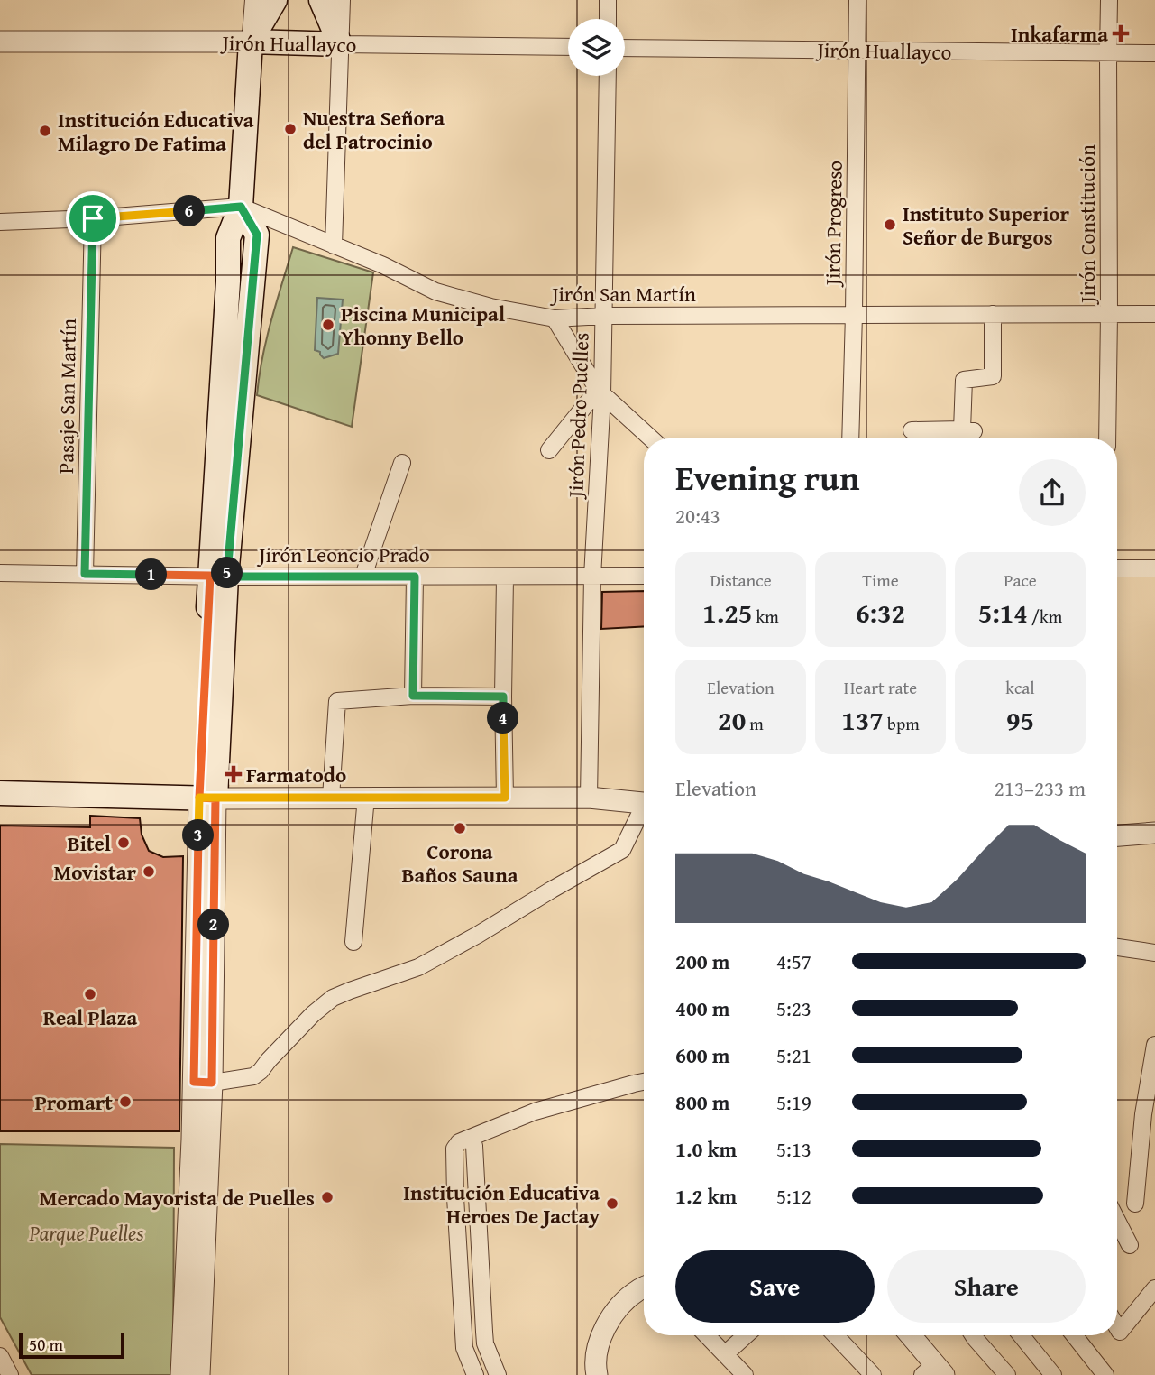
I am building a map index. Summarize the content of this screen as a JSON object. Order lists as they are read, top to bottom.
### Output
{
  "streets": {
    "main road": ["Jirón Huallayco"],
    "street": [
      "Jirón Progreso",
      "Jirón Constitución",
      "Jirón San Martín",
      "Pasaje San Martín",
      "Jirón Pedro Puelles",
      "Jirón Leoncio Prado"
    ]
  },
  "crossings": [
    ["Jirón Huallayco", "Jirón Progreso"],
    ["Jirón Huallayco", "Jirón Constitución"],
    ["Jirón Progreso", "Jirón San Martín"],
    ["Jirón Constitución", "Jirón San Martín"],
    ["Jirón San Martín", "Pasaje San Martín"],
    ["Jirón San Martín", "Jirón Pedro Puelles"],
    ["Pasaje San Martín", "Jirón Leoncio Prado"],
    ["Jirón Pedro Puelles", "Jirón Leoncio Prado"]
  ],
  "parks": ["Parque Puelles"],
  "places": {
    "health": ["Inkafarma", "Farmatodo"],
    "other": [
      "Nuestra Señora del Patrocinio",
      "Institución Educativa Milagro De Fatima",
      "Instituto Superior Señor de Burgos",
      "Piscina Municipal Yhonny Bello",
      "Corona Baños Sauna",
      "Bitel",
      "Movistar",
      "Real Plaza",
      "Promart",
      "Mercado Mayorista de Puelles",
      "Institución Educativa Heroes De Jactay"
    ]
  },
  "scale_bar": "50 m",
  "page": {
    "pins": [
      "6",
      "5",
      "1",
      "4",
      "3",
      "2"
    ],
    "heading": ["Evening run", "20:43"],
    "stats": [
      ["Distance", "1.25 km"],
      ["Time", "6:32"],
      ["Pace", "5:14 /km"],
      ["Elevation", "20 m"],
      ["Heart rate", "137 bpm"],
      ["kcal", "95"]
    ],
    "chart": ["Elevation", "213–233 m"],
    "list": [
      {
        "name": "200 m",
        "note": "4:57"
      },
      {
        "name": "400 m",
        "note": "5:23"
      },
      {
        "name": "600 m",
        "note": "5:21"
      },
      {
        "name": "800 m",
        "note": "5:19"
      },
      {
        "name": "1.0 km",
        "note": "5:13"
      },
      {
        "name": "1.2 km",
        "note": "5:12"
      }
    ],
    "buttons": ["Save", "Share"],
    "scale": "50 m"
  }
}
